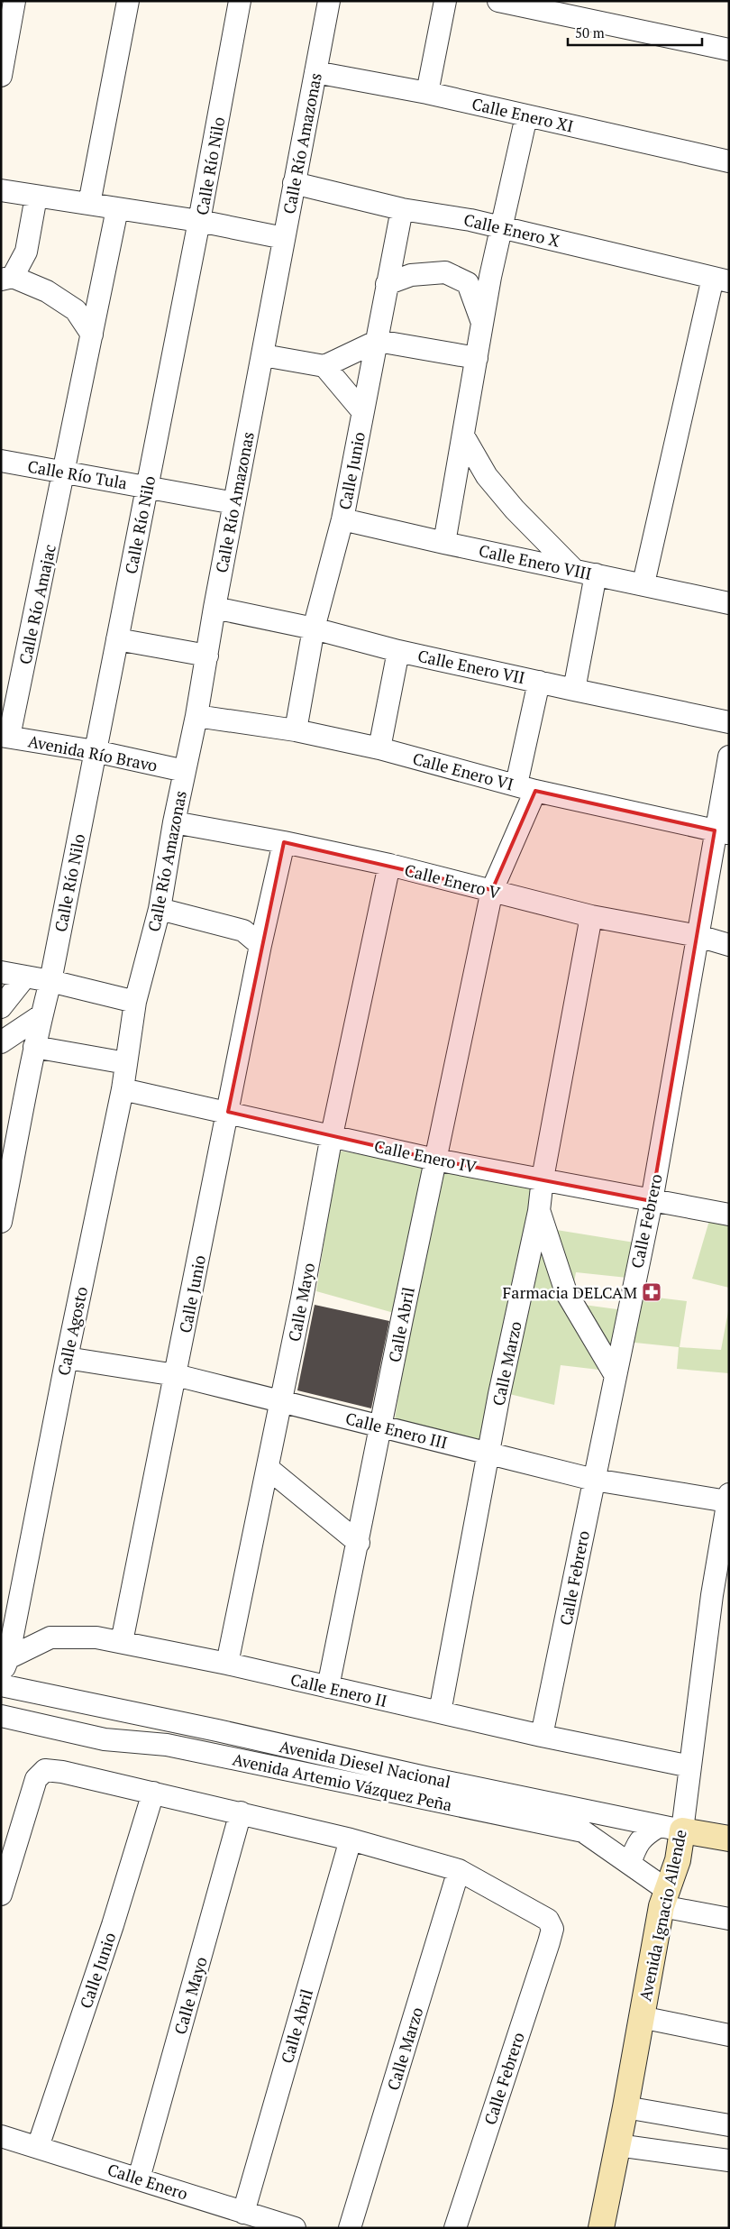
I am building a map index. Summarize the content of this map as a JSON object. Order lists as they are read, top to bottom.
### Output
{
  "streets": {
    "street": [
      "Calle Enero XI",
      "Calle Río Amazonas",
      "Calle Río Nilo",
      "Calle Enero X",
      "Calle Junio",
      "Calle Río Tula",
      "Calle Enero VIII",
      "Calle Río Amajac",
      "Calle Enero VII",
      "Avenida Río Bravo",
      "Calle Enero VI",
      "Calle Enero V",
      "Calle Enero IV",
      "Calle Febrero",
      "Calle Mayo",
      "Calle Abril",
      "Calle Agosto",
      "Calle Marzo",
      "Calle Enero III",
      "Calle Enero II",
      "Avenida Diesel Nacional",
      "Avenida Artemio Vázquez Peña",
      "Avenida Ignacio Allende",
      "Calle Enero"
    ]
  },
  "crossings": [
    ["Calle Enero XI", "Calle Río Amazonas"],
    ["Calle Río Amazonas", "Calle Enero X"],
    ["Calle Río Amazonas", "Calle Río Tula"],
    ["Calle Río Amazonas", "Calle Enero VII"],
    ["Calle Río Amazonas", "Avenida Río Bravo"],
    ["Calle Río Amazonas", "Calle Enero VI"],
    ["Calle Río Amazonas", "Calle Enero V"],
    ["Calle Río Amazonas", "Calle Agosto"],
    ["Calle Río Nilo", "Calle Río Tula"],
    ["Calle Río Nilo", "Avenida Río Bravo"],
    ["Calle Enero X", "Calle Junio"],
    ["Calle Junio", "Calle Enero VIII"],
    ["Calle Junio", "Calle Enero VII"],
    ["Calle Junio", "Calle Enero VI"],
    ["Calle Junio", "Calle Enero V"],
    ["Calle Junio", "Calle Enero IV"],
    ["Calle Junio", "Calle Enero III"],
    ["Calle Junio", "Calle Enero II"],
    ["Calle Junio", "Calle Enero"],
    ["Calle Río Tula", "Calle Río Amajac"],
    ["Calle Río Amajac", "Avenida Río Bravo"],
    ["Calle Enero VII", "Calle Abril"],
    ["Calle Enero VI", "Calle Febrero"],
    ["Calle Enero VI", "Calle Abril"],
    ["Calle Enero V", "Calle Febrero"],
    ["Calle Enero V", "Calle Mayo"],
    ["Calle Enero V", "Calle Abril"],
    ["Calle Enero V", "Calle Marzo"],
    ["Calle Enero IV", "Calle Febrero"],
    ["Calle Enero IV", "Calle Mayo"],
    ["Calle Enero IV", "Calle Abril"],
    ["Calle Enero IV", "Calle Agosto"],
    ["Calle Enero IV", "Calle Marzo"],
    ["Calle Febrero", "Calle Marzo"],
    ["Calle Febrero", "Calle Enero III"],
    ["Calle Febrero", "Calle Enero II"],
    ["Calle Mayo", "Calle Enero III"],
    ["Calle Mayo", "Calle Enero II"],
    ["Calle Mayo", "Calle Enero"],
    ["Calle Abril", "Calle Enero III"],
    ["Calle Abril", "Calle Enero II"],
    ["Calle Abril", "Calle Enero"],
    ["Calle Agosto", "Calle Enero III"],
    ["Calle Agosto", "Calle Enero II"],
    ["Calle Marzo", "Calle Enero III"],
    ["Calle Marzo", "Calle Enero II"],
    ["Calle Enero III", "Avenida Ignacio Allende"],
    ["Calle Enero II", "Avenida Ignacio Allende"],
    ["Avenida Diesel Nacional", "Avenida Ignacio Allende"],
    ["Avenida Artemio Vázquez Peña", "Avenida Ignacio Allende"]
  ],
  "places": {
    "pharmacy": ["Farmacia DELCAM"]
  },
  "scale_bar": "50 m"
}
